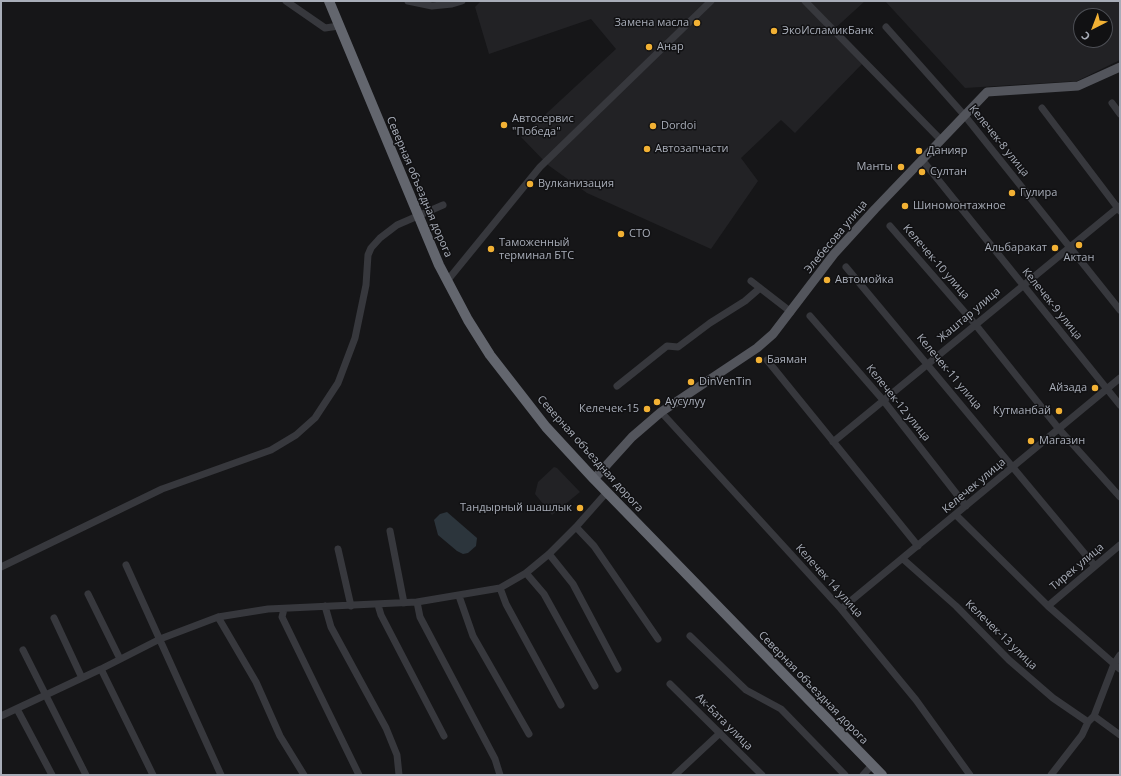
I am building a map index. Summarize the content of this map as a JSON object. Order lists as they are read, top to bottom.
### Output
{
  "streets": {
    "highway": ["Северная объездная дорога"],
    "main road": ["Элебесова улица"],
    "street": [
      "Келечек-8 улица",
      "Келечек-10 улица",
      "Келечек-9 улица",
      "Жаштар улица",
      "Келечек-11 улица",
      "Келечек-12 улица",
      "Келечек улица",
      "Тирек улица",
      "Келечек 14 улица",
      "Келечек-13 улица",
      "Ак-Бата улица"
    ]
  },
  "crossings": [
    ["Келечек-8 улица", "Элебесова улица"],
    ["Келечек-8 улица", "Жаштар улица"],
    ["Северная объездная дорога", "Элебесова улица"],
    ["Элебесова улица", "Келечек-9 улица"],
    ["Элебесова улица", "Келечек 14 улица"],
    ["Келечек-10 улица", "Жаштар улица"],
    ["Келечек-10 улица", "Келечек улица"],
    ["Келечек-9 улица", "Жаштар улица"],
    ["Келечек-9 улица", "Келечек улица"],
    ["Жаштар улица", "Келечек-11 улица"],
    ["Жаштар улица", "Келечек-12 улица"],
    ["Келечек-11 улица", "Келечек улица"],
    ["Келечек-11 улица", "Тирек улица"],
    ["Келечек-12 улица", "Келечек улица"],
    ["Келечек улица", "Келечек 14 улица"],
    ["Келечек улица", "Келечек-13 улица"]
  ],
  "places": [
    "Замена масла",
    "ЭкоИсламикБанк",
    "Анар",
    "Автосервис \"Победа\"",
    "Dordoi",
    "Автозапчасти",
    "Данияр",
    "Манты",
    "Султан",
    "Вулканизация",
    "Гулира",
    "Шиномонтажное",
    "СТО",
    "Актан",
    "Альбаракат",
    "Таможенный терминал БТС",
    "Автомойка",
    "Баяман",
    "DinVenTin",
    "Айзада",
    "Аусулуу",
    "Келечек-15",
    "Кутманбай",
    "Магазин",
    "Тандырный шашлык"
  ],
  "north": "bottom left"
}
